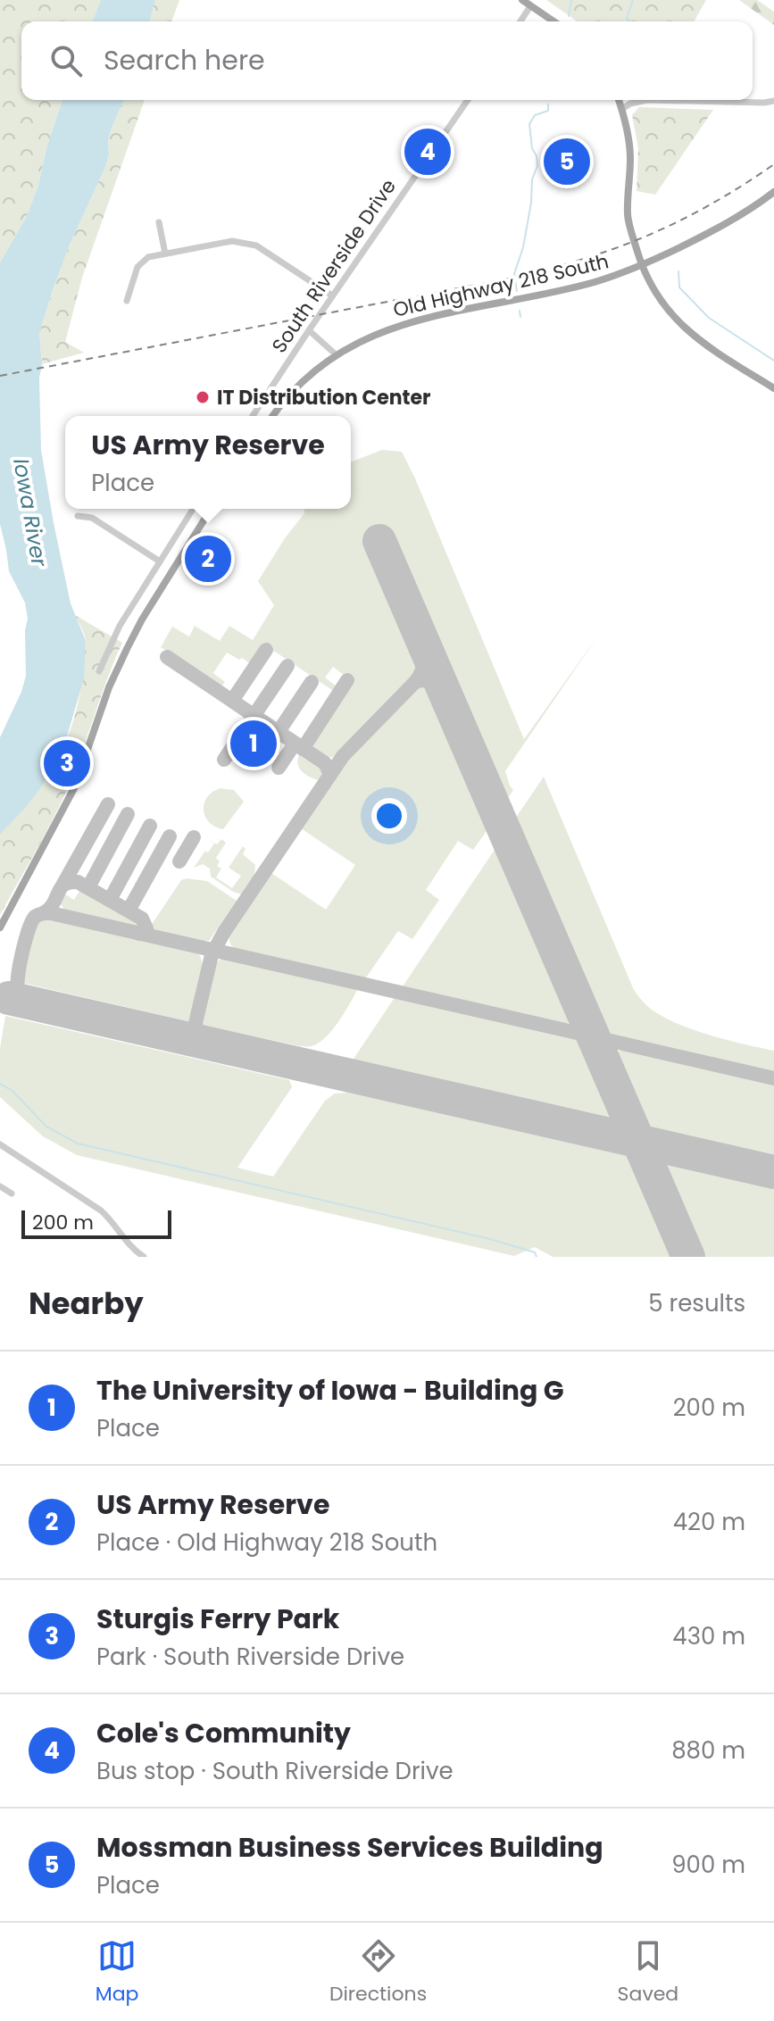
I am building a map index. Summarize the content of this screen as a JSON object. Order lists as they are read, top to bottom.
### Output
{
  "streets": {
    "main road": ["Old Highway 218 South"],
    "street": ["South Riverside Drive"]
  },
  "water": ["Iowa River"],
  "places": ["IT Distribution Center"],
  "scale_bar": "200 m",
  "page": {
    "search": "Search here",
    "pins": [
      "4",
      "5",
      "2",
      "1",
      "3"
    ],
    "popup": ["US Army Reserve", "Place"],
    "scale": "200 m",
    "heading": ["Nearby", "5 results"],
    "list": [
      {
        "mark": "1",
        "name": "The University of Iowa - Building G",
        "note": "Place",
        "value": "200 m"
      },
      {
        "mark": "2",
        "name": "US Army Reserve",
        "note": "Place · Old Highway 218 South",
        "value": "420 m"
      },
      {
        "mark": "3",
        "name": "Sturgis Ferry Park",
        "note": "Park · South Riverside Drive",
        "value": "430 m"
      },
      {
        "mark": "4",
        "name": "Cole's Community",
        "note": "Bus stop · South Riverside Drive",
        "value": "880 m"
      },
      {
        "mark": "5",
        "name": "Mossman Business Services Building",
        "note": "Place",
        "value": "900 m"
      }
    ],
    "nav": ["Map", "Directions", "Saved"]
  }
}
